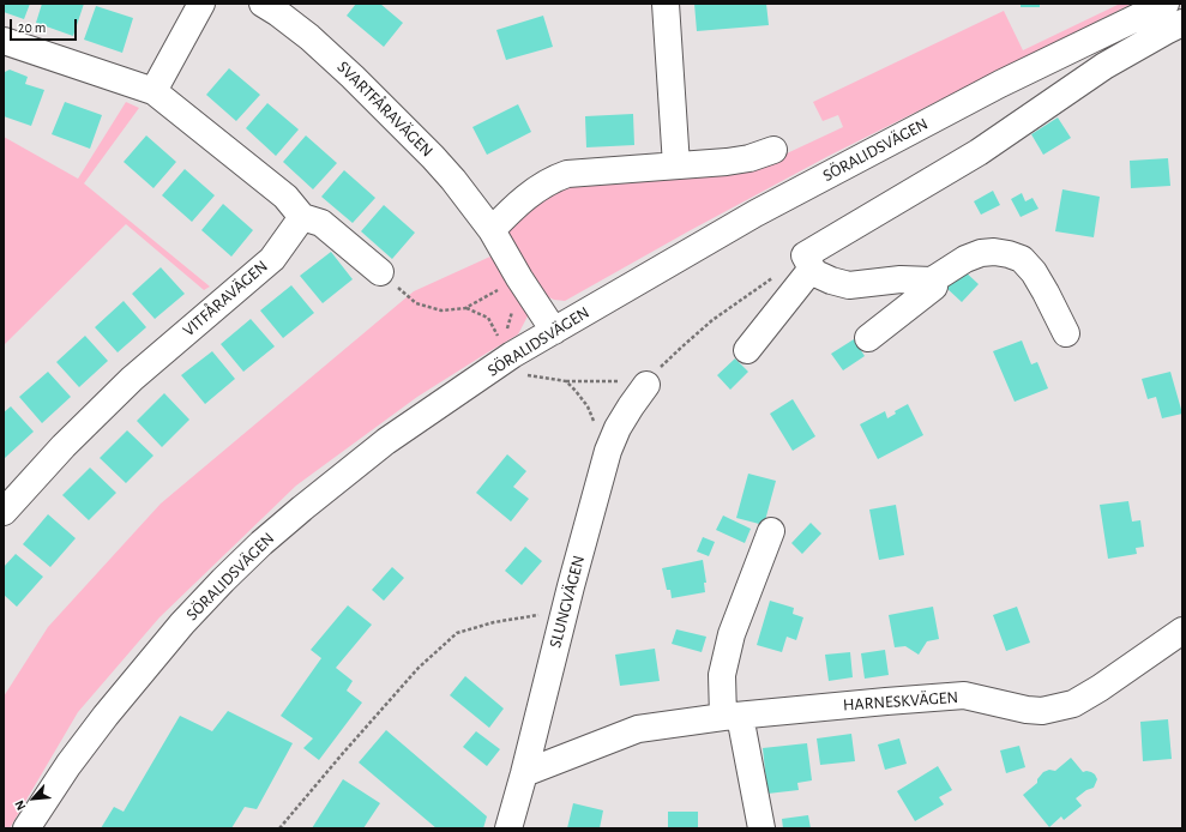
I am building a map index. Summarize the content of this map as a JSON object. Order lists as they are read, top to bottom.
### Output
{
  "streets": {
    "street": [
      "SVARTFÅRAVÄGEN",
      "SÖRALIDSVÄGEN",
      "VITFÅRAVÄGEN",
      "SLUNGVÄGEN",
      "HARNESKVÄGEN"
    ]
  },
  "crossings": [
    ["SVARTFÅRAVÄGEN", "SÖRALIDSVÄGEN"],
    ["SLUNGVÄGEN", "HARNESKVÄGEN"]
  ],
  "scale_bar": "20 m",
  "north": "bottom left"
}
